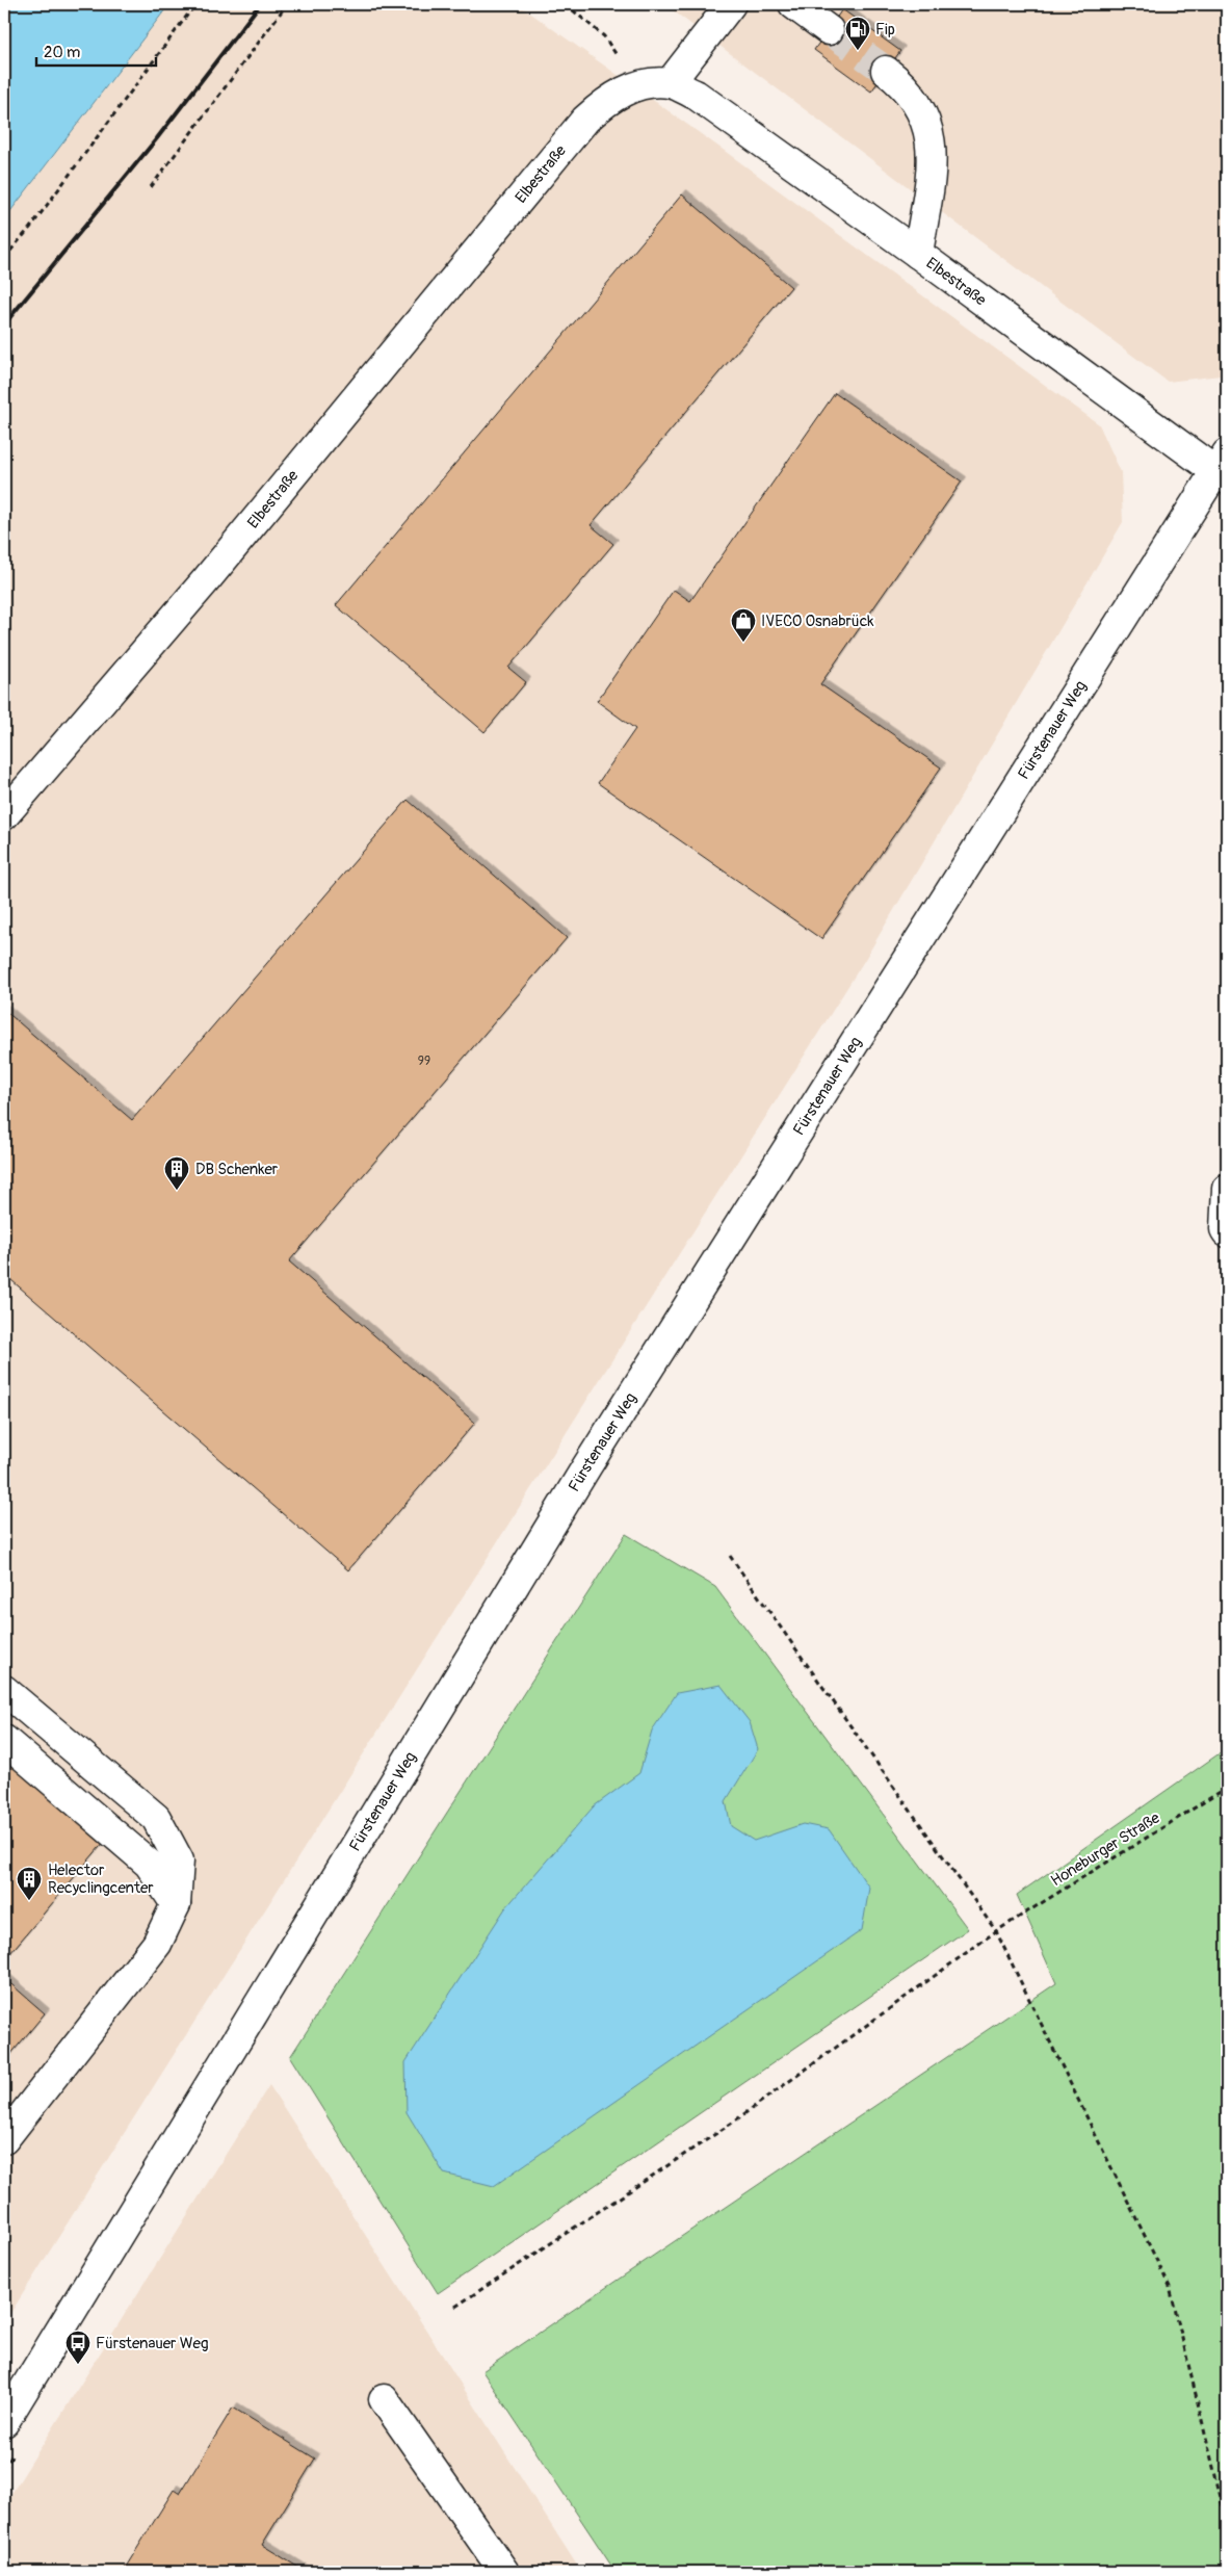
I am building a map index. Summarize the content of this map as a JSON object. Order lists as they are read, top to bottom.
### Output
{
  "streets": {
    "street": ["Elbestraße", "Fürstenauer Weg"],
    "path": ["Honeburger Straße"]
  },
  "crossings": [
    ["Elbestraße", "Fürstenauer Weg"]
  ],
  "places": {
    "fuel station": ["Fip"],
    "shop": ["IVECO Osnabrück"],
    "building": ["DB Schenker", "Helector Recyclingcenter"],
    "bus stop": ["Fürstenauer Weg"]
  },
  "house_numbers": ["99"],
  "scale_bar": "20 m"
}
